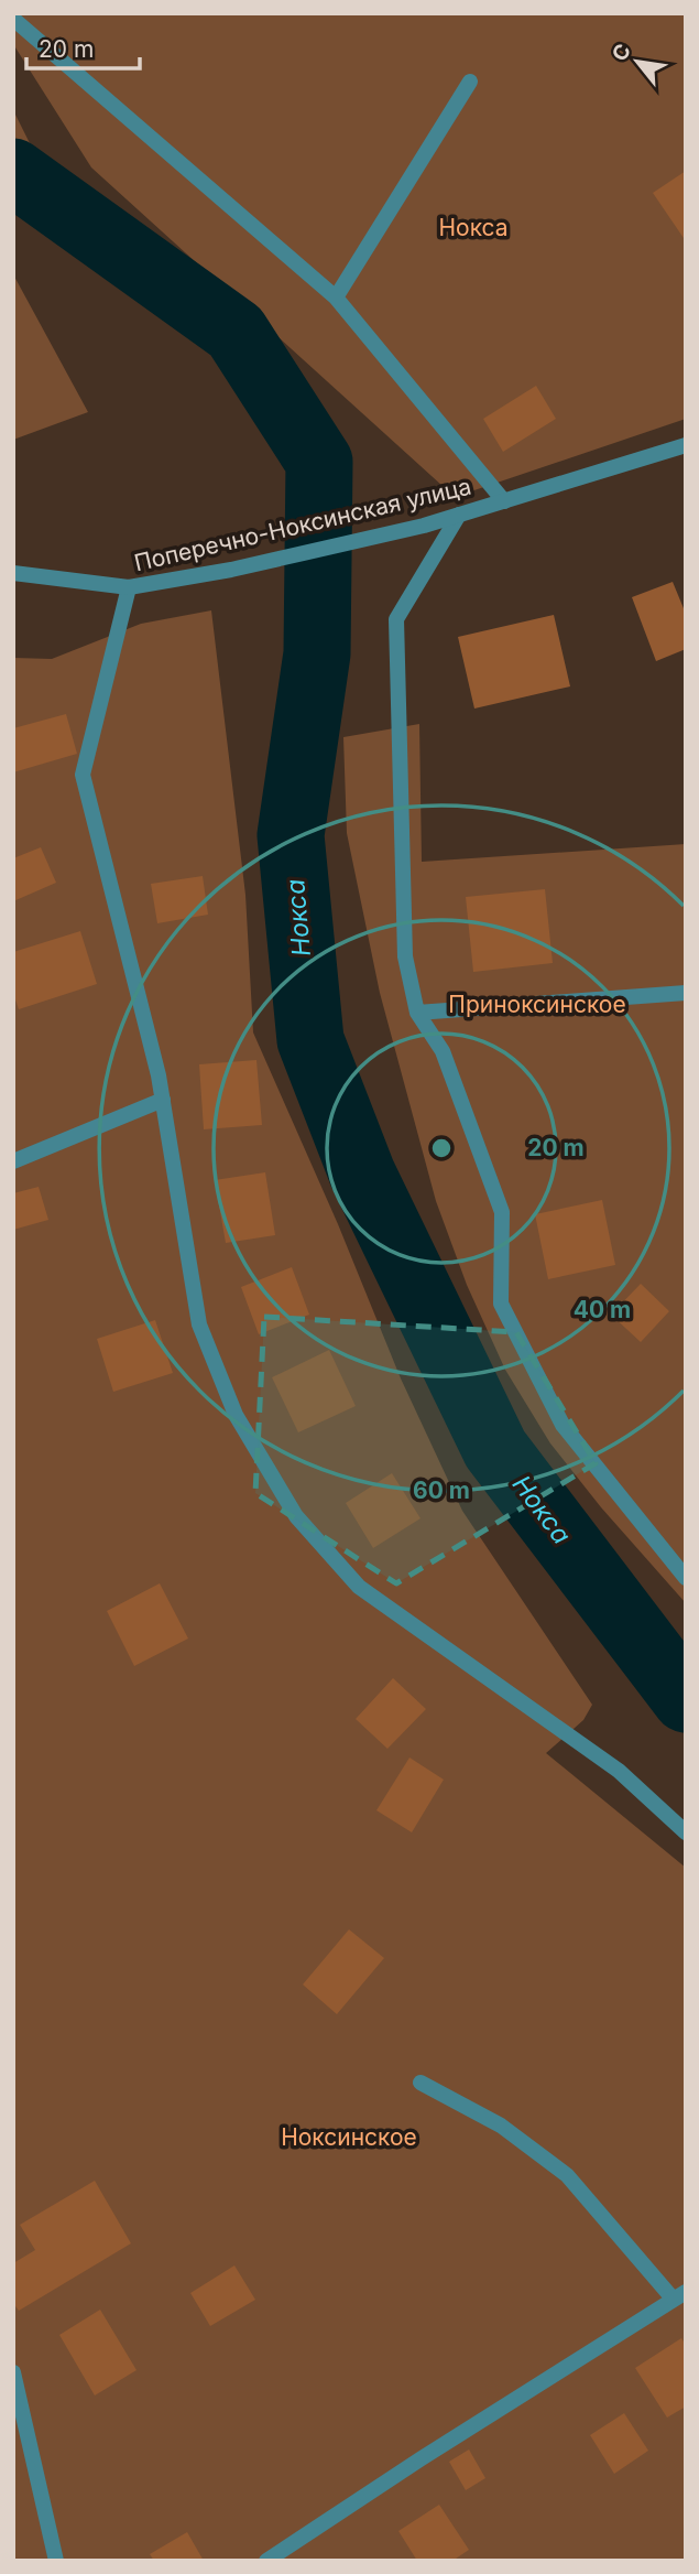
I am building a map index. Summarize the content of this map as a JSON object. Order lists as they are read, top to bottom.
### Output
{
  "streets": {
    "street": ["Поперечно-Ноксинская улица"]
  },
  "water": ["Нокса"],
  "parks": ["Нокса", "Приноксинское", "Ноксинское"],
  "scale_bar": "20 m",
  "north": "top left",
  "rings": ["20 m", "40 m", "60 m"]
}
